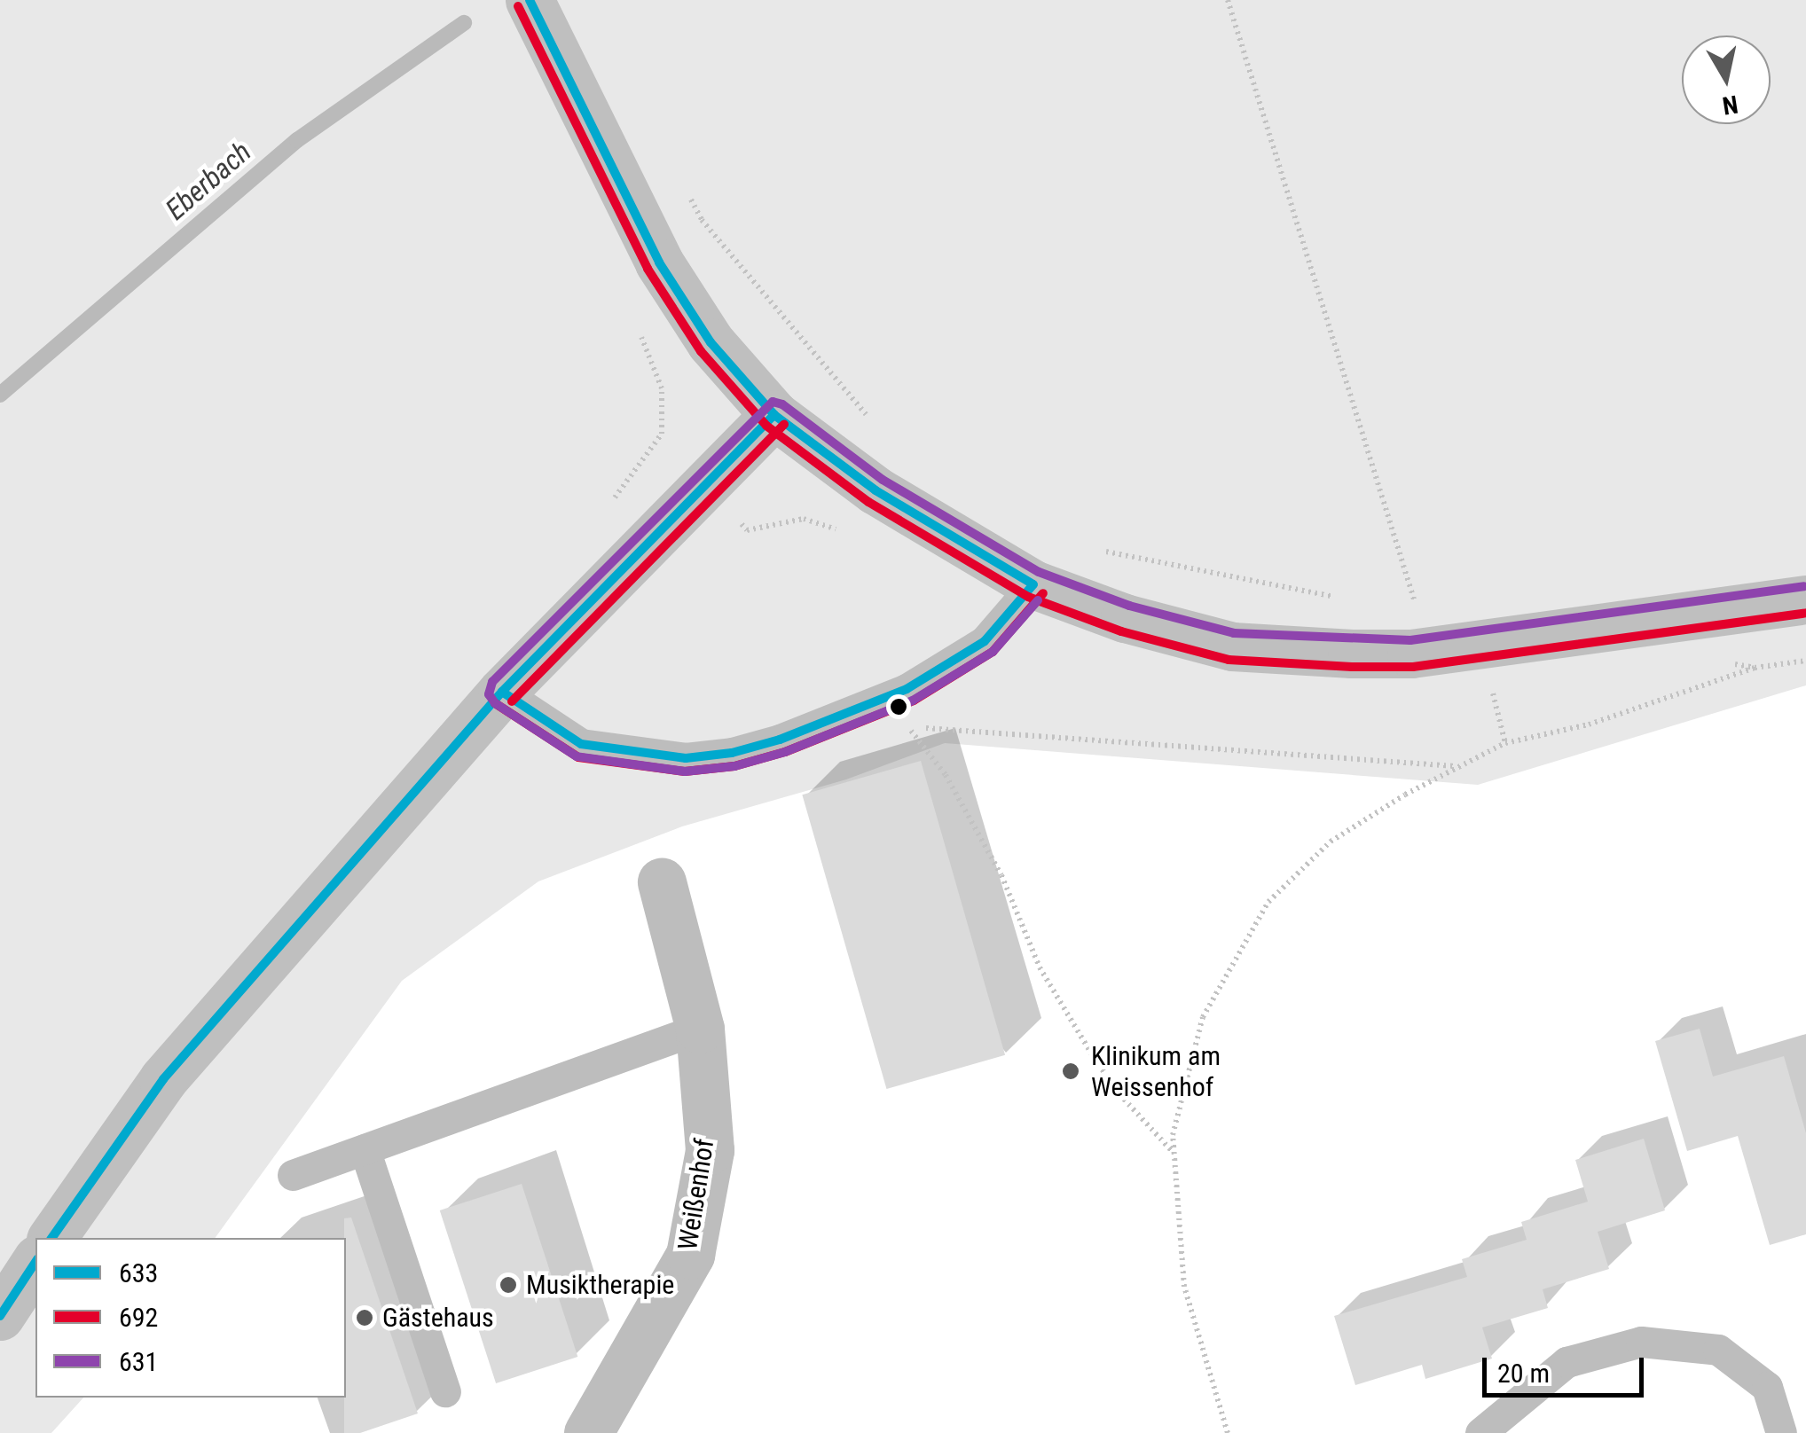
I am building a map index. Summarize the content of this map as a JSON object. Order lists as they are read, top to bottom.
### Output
{
  "streets": {
    "street": ["Weißenhof"]
  },
  "water": ["Eberbach"],
  "places": ["Klinikum am Weissenhof", "Musiktherapie", "Gästehaus"],
  "lines": ["transit line 633", "transit line 692", "transit line 631"],
  "legend": ["633", "692", "631"],
  "scale_bar": "20 m",
  "north": "bottom"
}
